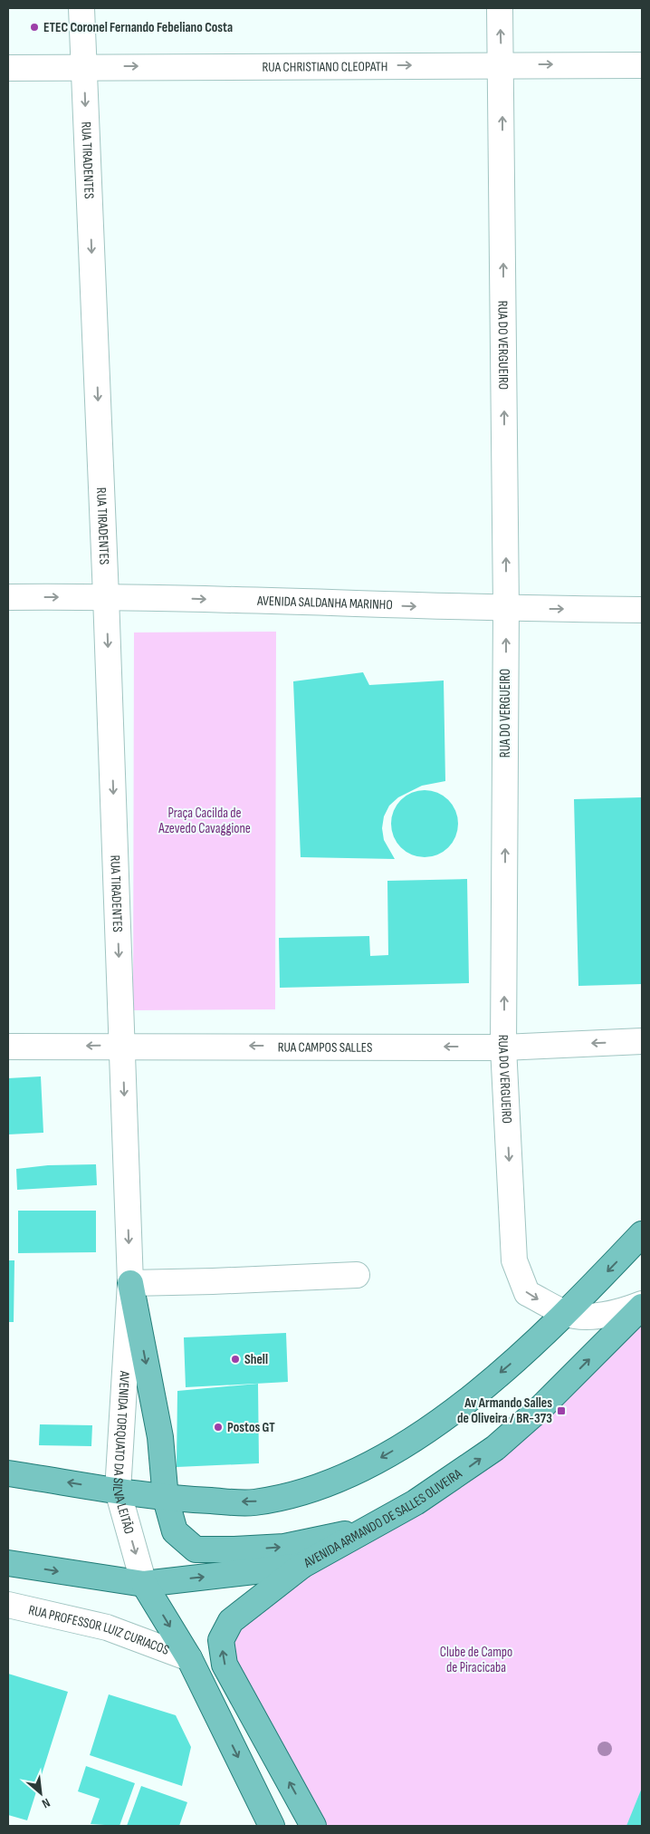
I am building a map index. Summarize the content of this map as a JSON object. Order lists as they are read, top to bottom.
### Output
{
  "streets": {
    "main road": ["AVENIDA TORQUATO DA SILVA LEITÃO", "AVENIDA ARMANDO DE SALLES OLIVEIRA"],
    "street": [
      "RUA CHRISTIANO CLEOPATH",
      "RUA TIRADENTES",
      "RUA DO VERGUEIRO",
      "AVENIDA SALDANHA MARINHO",
      "RUA CAMPOS SALLES",
      "RUA PROFESSOR LUIZ CURIACOS"
    ]
  },
  "crossings": [
    ["RUA CHRISTIANO CLEOPATH", "RUA TIRADENTES"],
    ["RUA CHRISTIANO CLEOPATH", "RUA DO VERGUEIRO"],
    ["RUA TIRADENTES", "AVENIDA SALDANHA MARINHO"],
    ["RUA TIRADENTES", "RUA CAMPOS SALLES"],
    ["RUA TIRADENTES", "AVENIDA TORQUATO DA SILVA LEITÃO"],
    ["RUA DO VERGUEIRO", "AVENIDA SALDANHA MARINHO"],
    ["RUA DO VERGUEIRO", "RUA CAMPOS SALLES"],
    ["RUA DO VERGUEIRO", "AVENIDA ARMANDO DE SALLES OLIVEIRA"],
    ["RUA CAMPOS SALLES", "AVENIDA TORQUATO DA SILVA LEITÃO"],
    ["AVENIDA TORQUATO DA SILVA LEITÃO", "AVENIDA ARMANDO DE SALLES OLIVEIRA"],
    ["AVENIDA TORQUATO DA SILVA LEITÃO", "RUA PROFESSOR LUIZ CURIACOS"]
  ],
  "one_way": [
    "RUA CHRISTIANO CLEOPATH",
    "RUA TIRADENTES",
    "AVENIDA SALDANHA MARINHO",
    "RUA CAMPOS SALLES",
    "AVENIDA TORQUATO DA SILVA LEITÃO"
  ],
  "parks": ["Praça Cacilda de Azevedo Cavaggione", "Clube de Campo de Piracicaba"],
  "places": {
    "other": ["ETEC Coronel Fernando Febeliano Costa", "Shell", "Postos GT"],
    "transit": ["Av Armando Salles de Oliveira / BR-373"]
  },
  "north": "bottom right"
}
